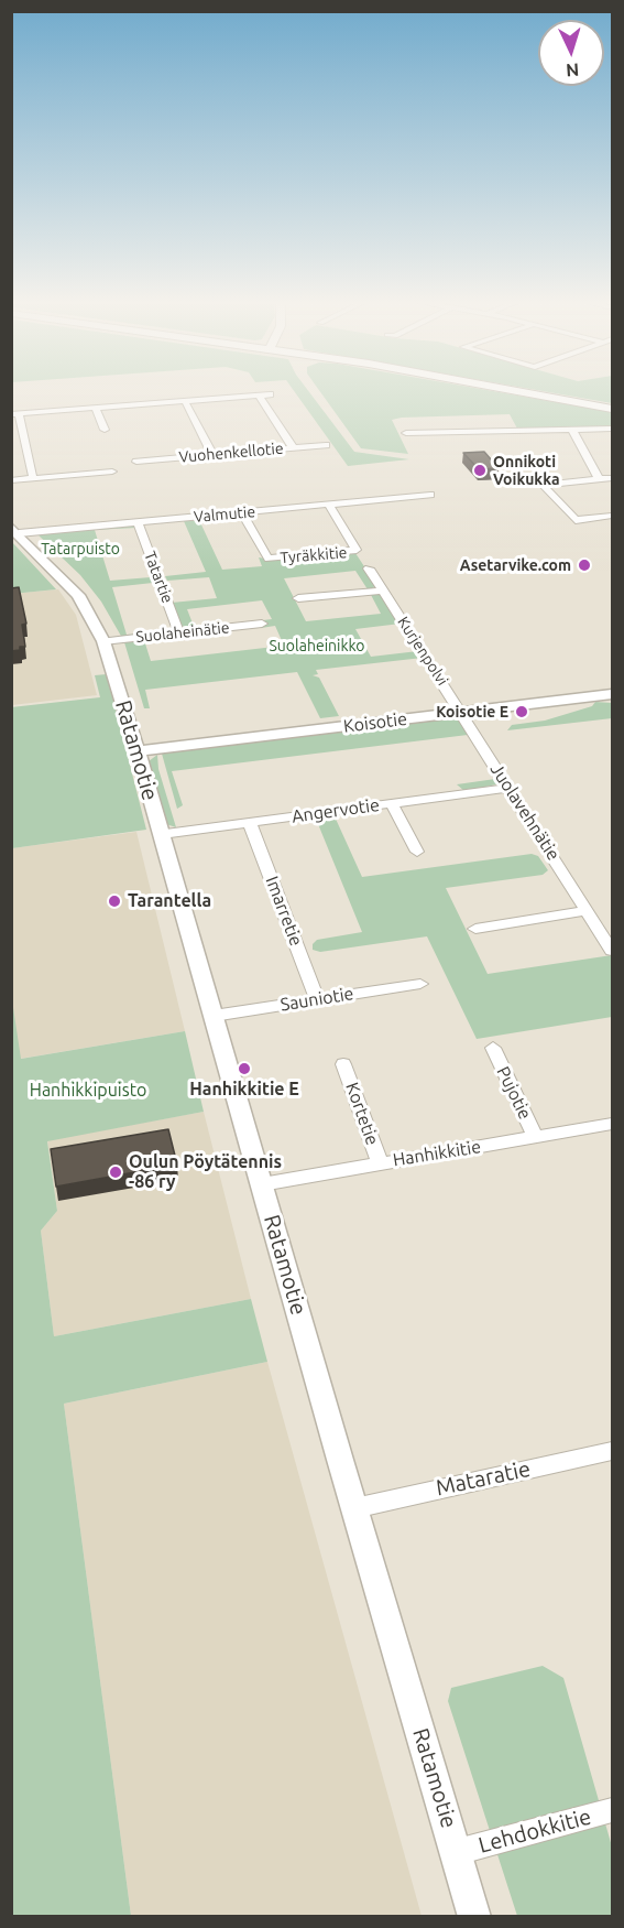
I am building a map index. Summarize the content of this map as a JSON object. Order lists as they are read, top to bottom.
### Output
{
  "streets": {
    "street": [
      "Vuohenkellotie",
      "Valmutie",
      "Tyräkkitie",
      "Tatartie",
      "Suolaheinätie",
      "Kurjenpolvi",
      "Koisotie",
      "Ratamotie",
      "Angervotie",
      "Juolavehnätie",
      "Imarretie",
      "Sauniotie",
      "Pujotie",
      "Kortetie",
      "Hanhikkitie",
      "Mataratie",
      "Lehdokkitie"
    ]
  },
  "crossings": [
    ["Valmutie", "Tyräkkitie"],
    ["Valmutie", "Tatartie"],
    ["Valmutie", "Ratamotie"],
    ["Tatartie", "Suolaheinätie"],
    ["Suolaheinätie", "Ratamotie"],
    ["Kurjenpolvi", "Koisotie"],
    ["Kurjenpolvi", "Juolavehnätie"],
    ["Koisotie", "Ratamotie"],
    ["Koisotie", "Juolavehnätie"],
    ["Ratamotie", "Angervotie"],
    ["Ratamotie", "Sauniotie"],
    ["Ratamotie", "Hanhikkitie"],
    ["Ratamotie", "Mataratie"],
    ["Ratamotie", "Lehdokkitie"],
    ["Angervotie", "Juolavehnätie"],
    ["Angervotie", "Imarretie"],
    ["Imarretie", "Sauniotie"],
    ["Pujotie", "Hanhikkitie"],
    ["Kortetie", "Hanhikkitie"]
  ],
  "parks": ["Tatarpuisto", "Suolaheinikko", "Hanhikkipuisto"],
  "places": [
    "Onnikoti Voikukka",
    "Asetarvike.com",
    "Koisotie E",
    "Tarantella",
    "Hanhikkitie E",
    "Oulun Pöytätennis -86 ry"
  ],
  "north": "bottom"
}
